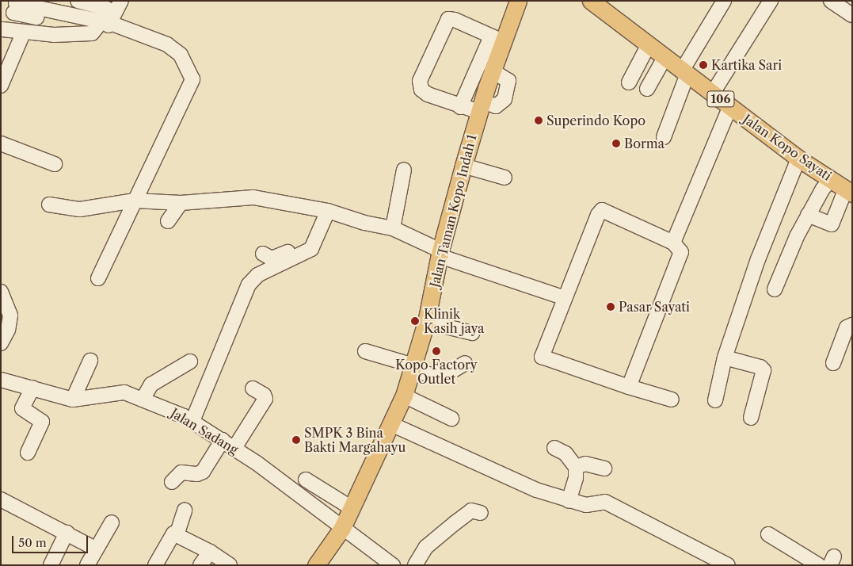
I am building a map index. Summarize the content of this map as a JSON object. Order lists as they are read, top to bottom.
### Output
{
  "streets": {
    "main road": ["106", "Jalan Kopo Sayati", "Jalan Taman Kopo Indah 1"],
    "street": ["Jalan Sadang"]
  },
  "crossings": [
    ["Jalan Taman Kopo Indah 1", "Jalan Sadang"]
  ],
  "places": [
    "Kartika Sari",
    "Superindo Kopo",
    "Borma",
    "Pasar Sayati",
    "Klinik Kasih jaya",
    "Kopo Factory Outlet",
    "SMPK 3 Bina Bakti Margahayu"
  ],
  "scale_bar": "50 m"
}
